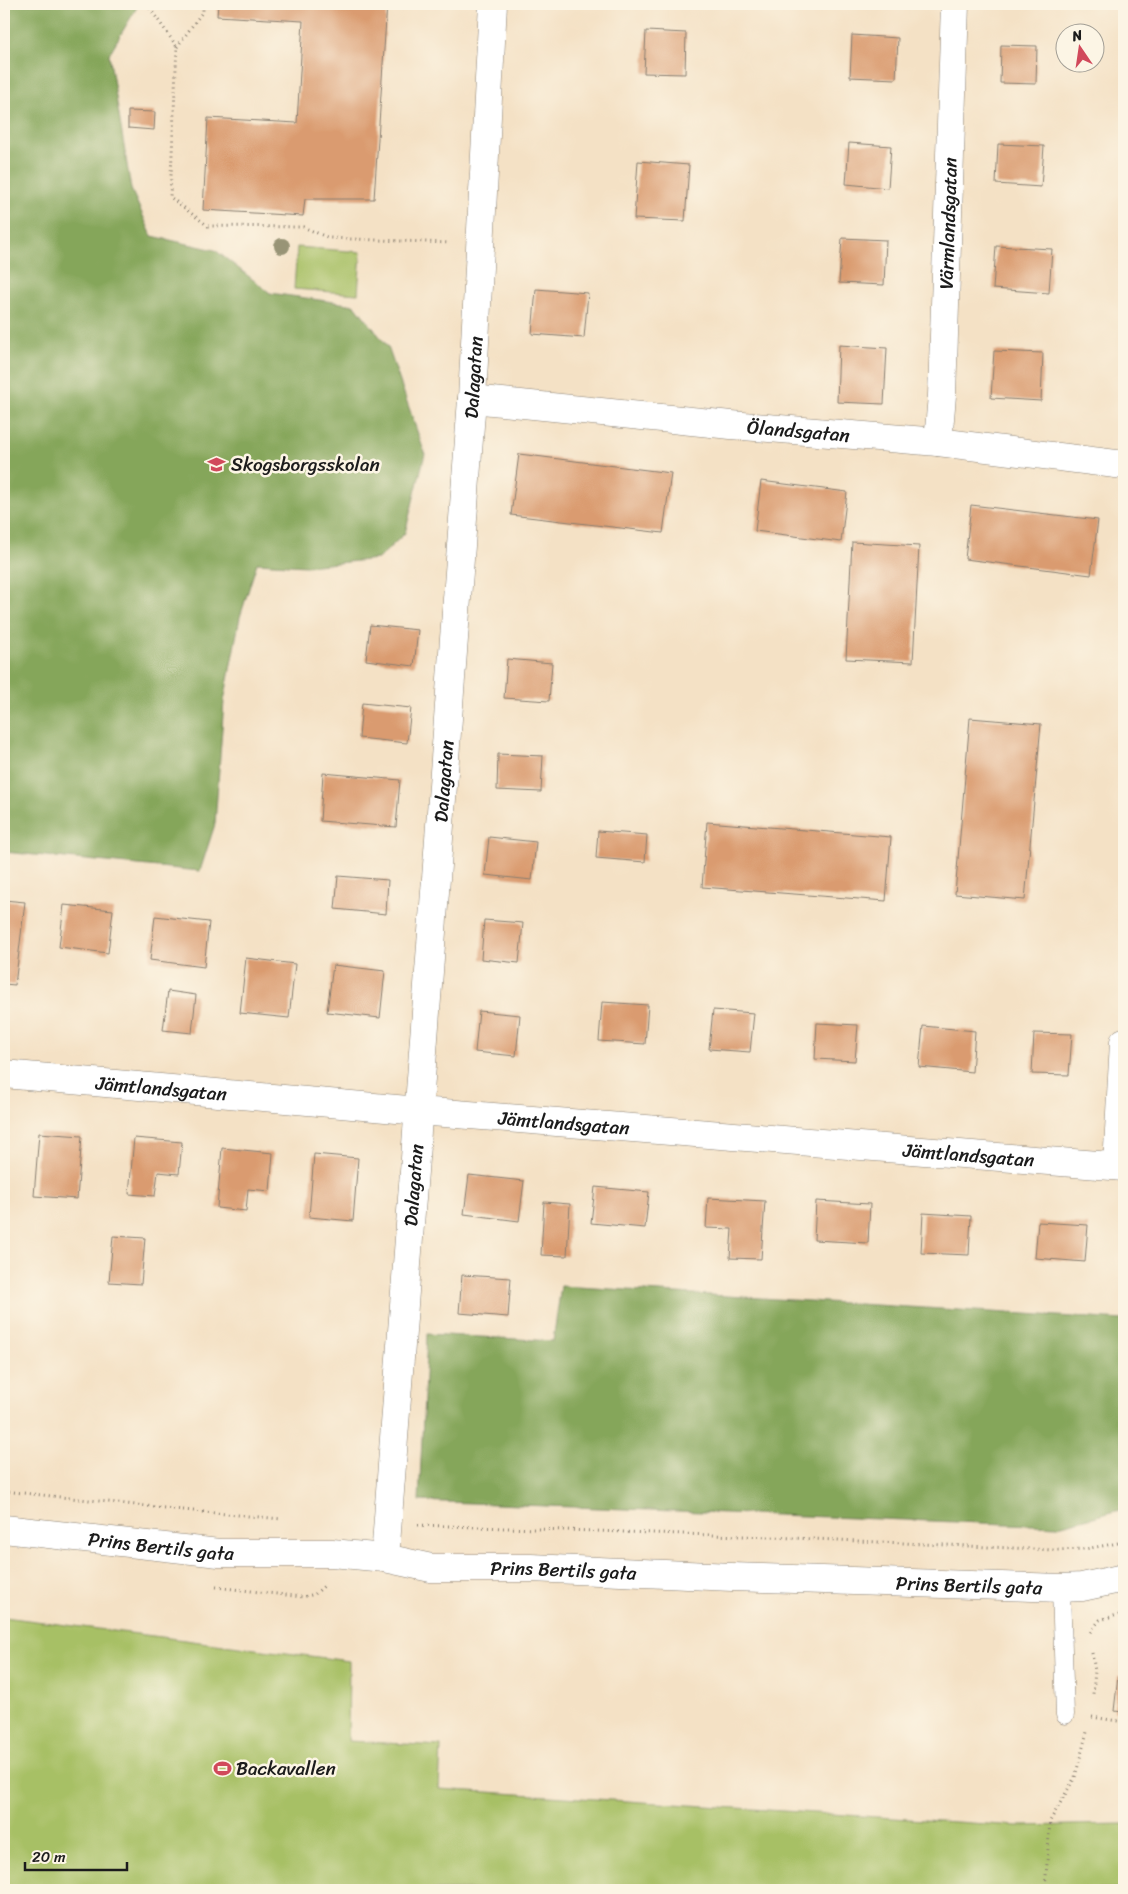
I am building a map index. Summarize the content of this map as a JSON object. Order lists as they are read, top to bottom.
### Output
{
  "streets": {
    "street": [
      "Värmlandsgatan",
      "Dalagatan",
      "Ölandsgatan",
      "Jämtlandsgatan",
      "Prins Bertils gata"
    ]
  },
  "crossings": [
    ["Värmlandsgatan", "Ölandsgatan"],
    ["Dalagatan", "Ölandsgatan"],
    ["Dalagatan", "Jämtlandsgatan"],
    ["Dalagatan", "Prins Bertils gata"]
  ],
  "places": {
    "school or university": ["Skogsborgsskolan"],
    "sports": ["Backavallen"]
  },
  "scale_bar": "20 m",
  "north": "top"
}
